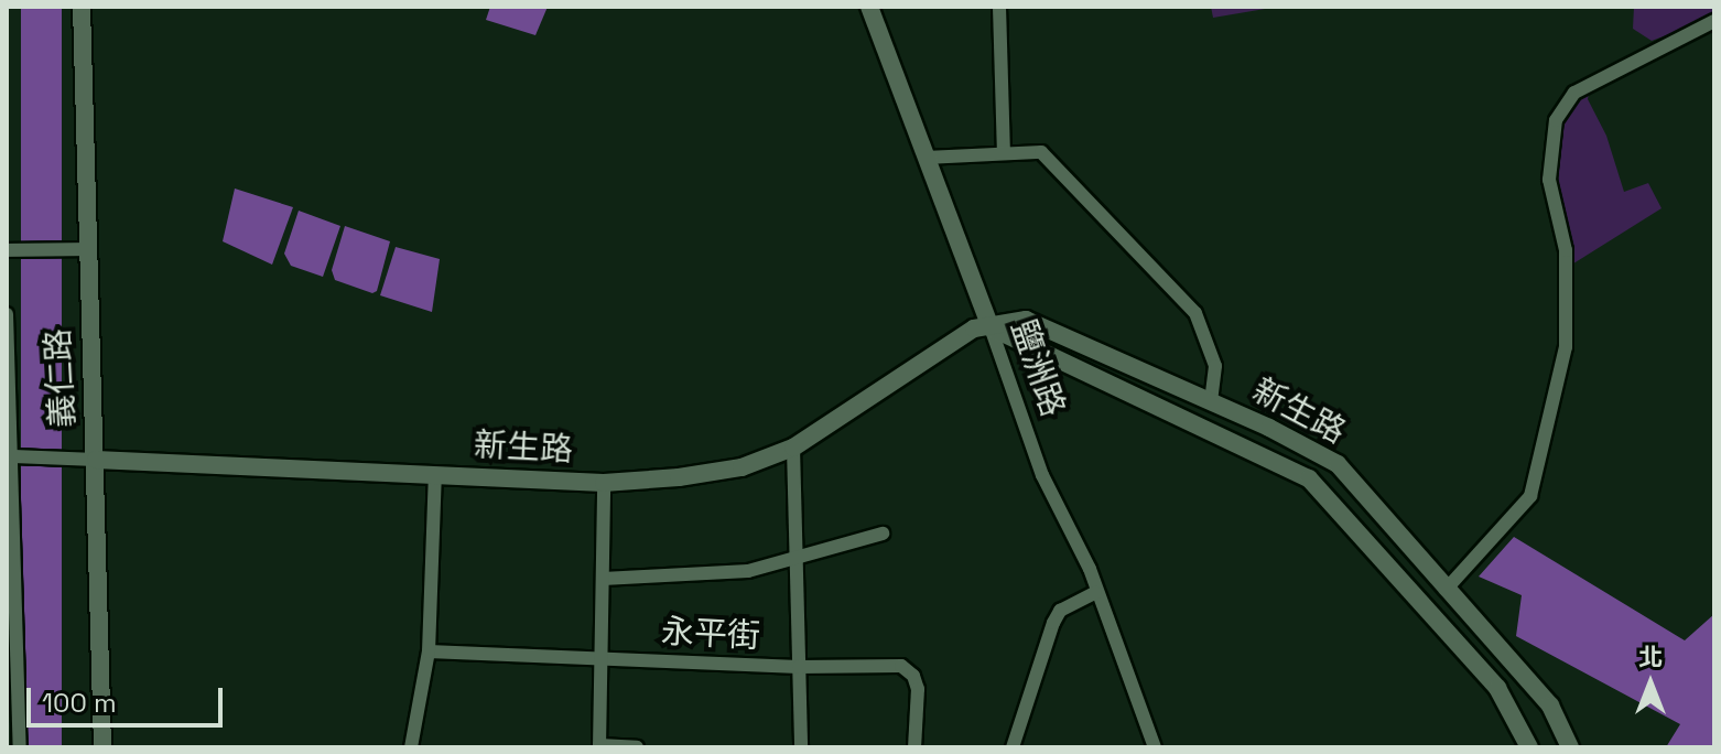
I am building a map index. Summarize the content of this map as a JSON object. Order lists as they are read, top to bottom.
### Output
{
  "streets": {
    "street": [
      "鹽洲路",
      "義仁路",
      "新生路",
      "永平街"
    ]
  },
  "crossings": [
    ["鹽洲路", "新生路"],
    ["義仁路", "新生路"]
  ],
  "scale_bar": "100 m",
  "north": "top"
}
